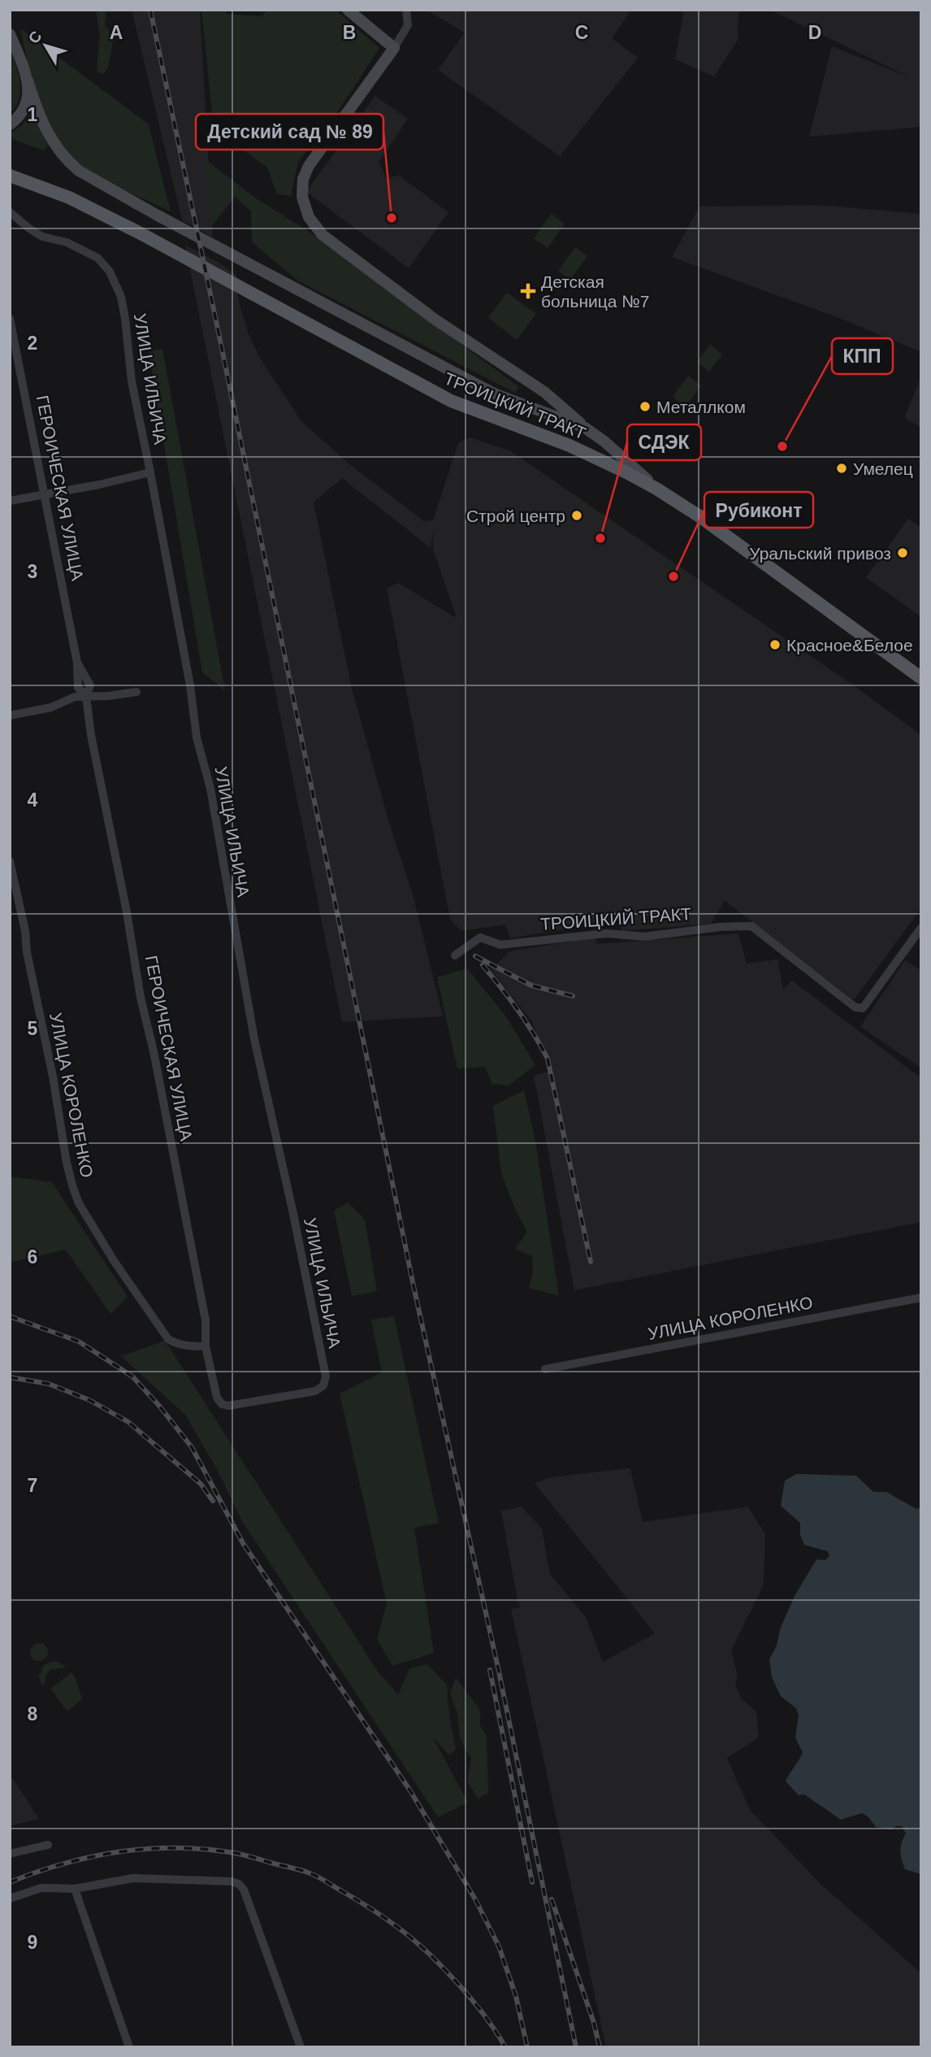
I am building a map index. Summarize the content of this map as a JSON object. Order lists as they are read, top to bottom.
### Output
{
  "streets": {
    "main road": ["ТРОИЦКИЙ ТРАКТ"],
    "street": ["УЛИЦА ИЛЬИЧА", "ГЕРОИЧЕСКАЯ УЛИЦА", "УЛИЦА КОРОЛЕНКО"]
  },
  "crossings": [
    ["УЛИЦА ИЛЬИЧА", "ГЕРОИЧЕСКАЯ УЛИЦА"],
    ["ГЕРОИЧЕСКАЯ УЛИЦА", "УЛИЦА КОРОЛЕНКО"]
  ],
  "places": {
    "other": [
      "Детский сад № 89",
      "Металлком",
      "КПП",
      "Умелец",
      "Строй центр",
      "СДЭК",
      "Уральский привоз",
      "Рубиконт",
      "Красное&Белое"
    ],
    "health": ["Детская больница №7"]
  },
  "north": "top left",
  "grid": {
    "columns": [
      "A",
      "B",
      "C",
      "D"
    ],
    "rows": [
      "1",
      "2",
      "3",
      "4",
      "5",
      "6",
      "7",
      "8",
      "9"
    ]
  }
}
